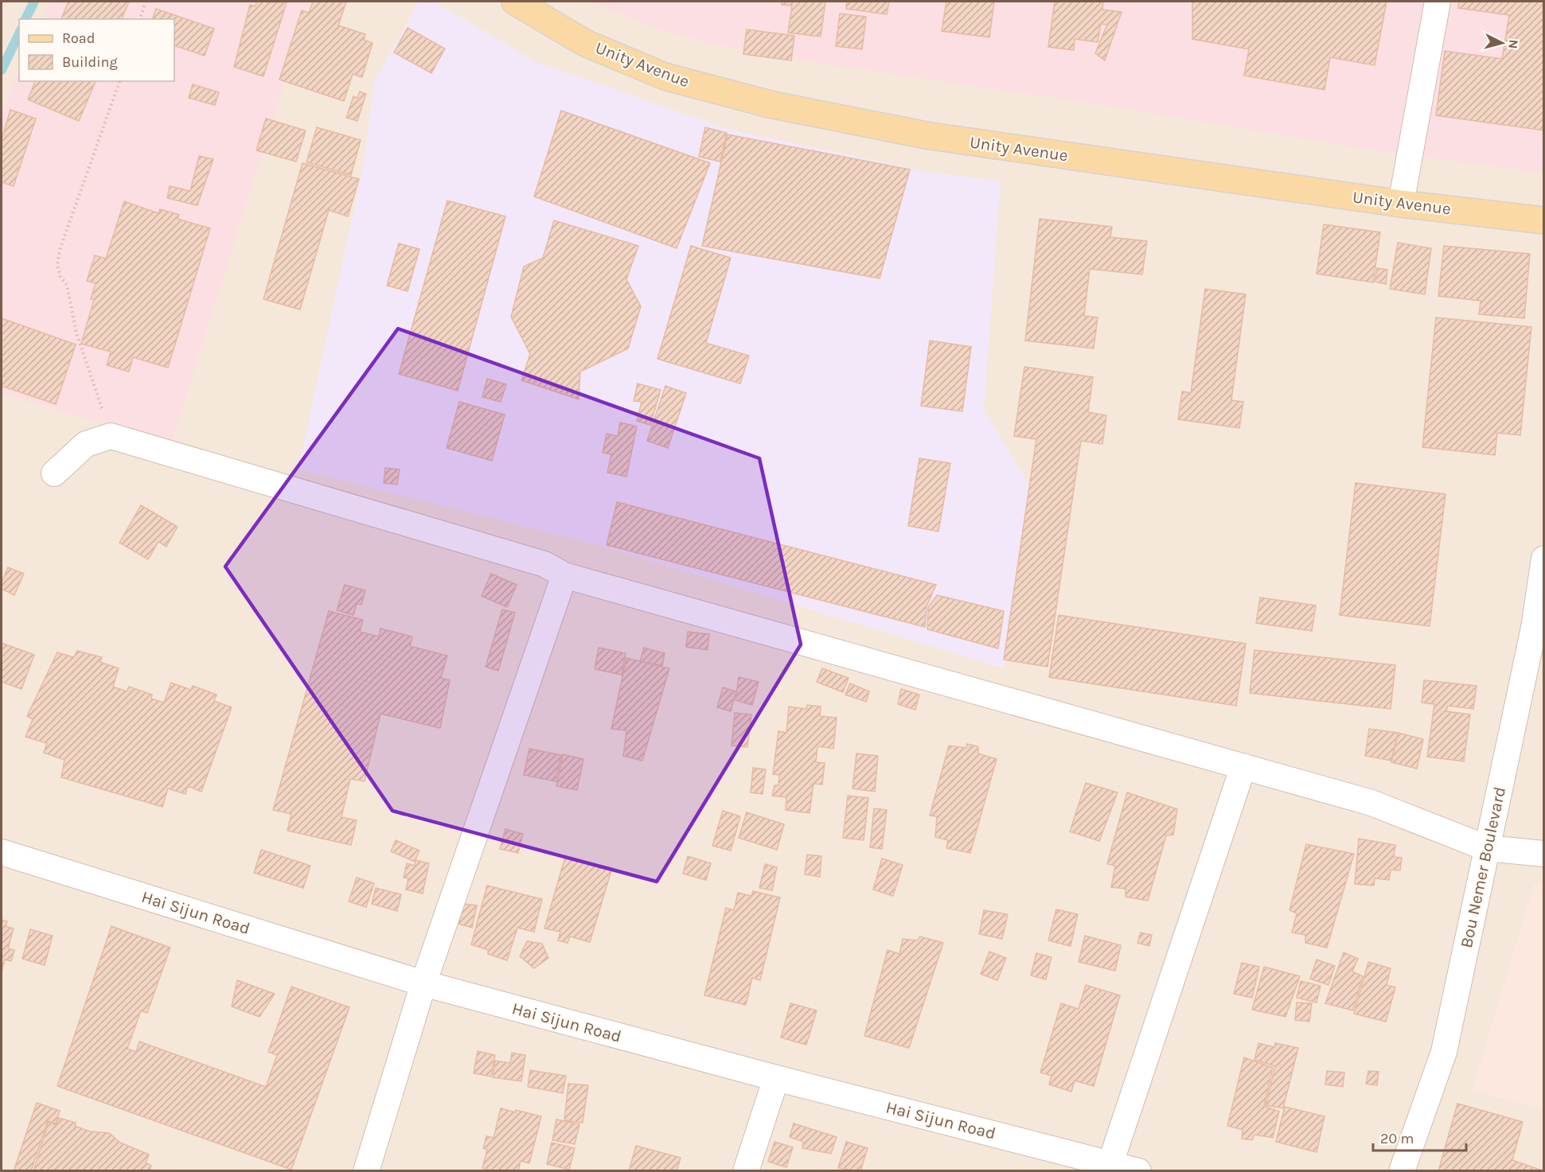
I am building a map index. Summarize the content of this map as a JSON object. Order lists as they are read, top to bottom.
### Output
{
  "streets": {
    "main road": ["Unity Avenue"],
    "street": ["Bou Nemer Boulevard", "Hai Sijun Road"]
  },
  "legend": ["Road", "Building"],
  "scale_bar": "20 m",
  "north": "right"
}
